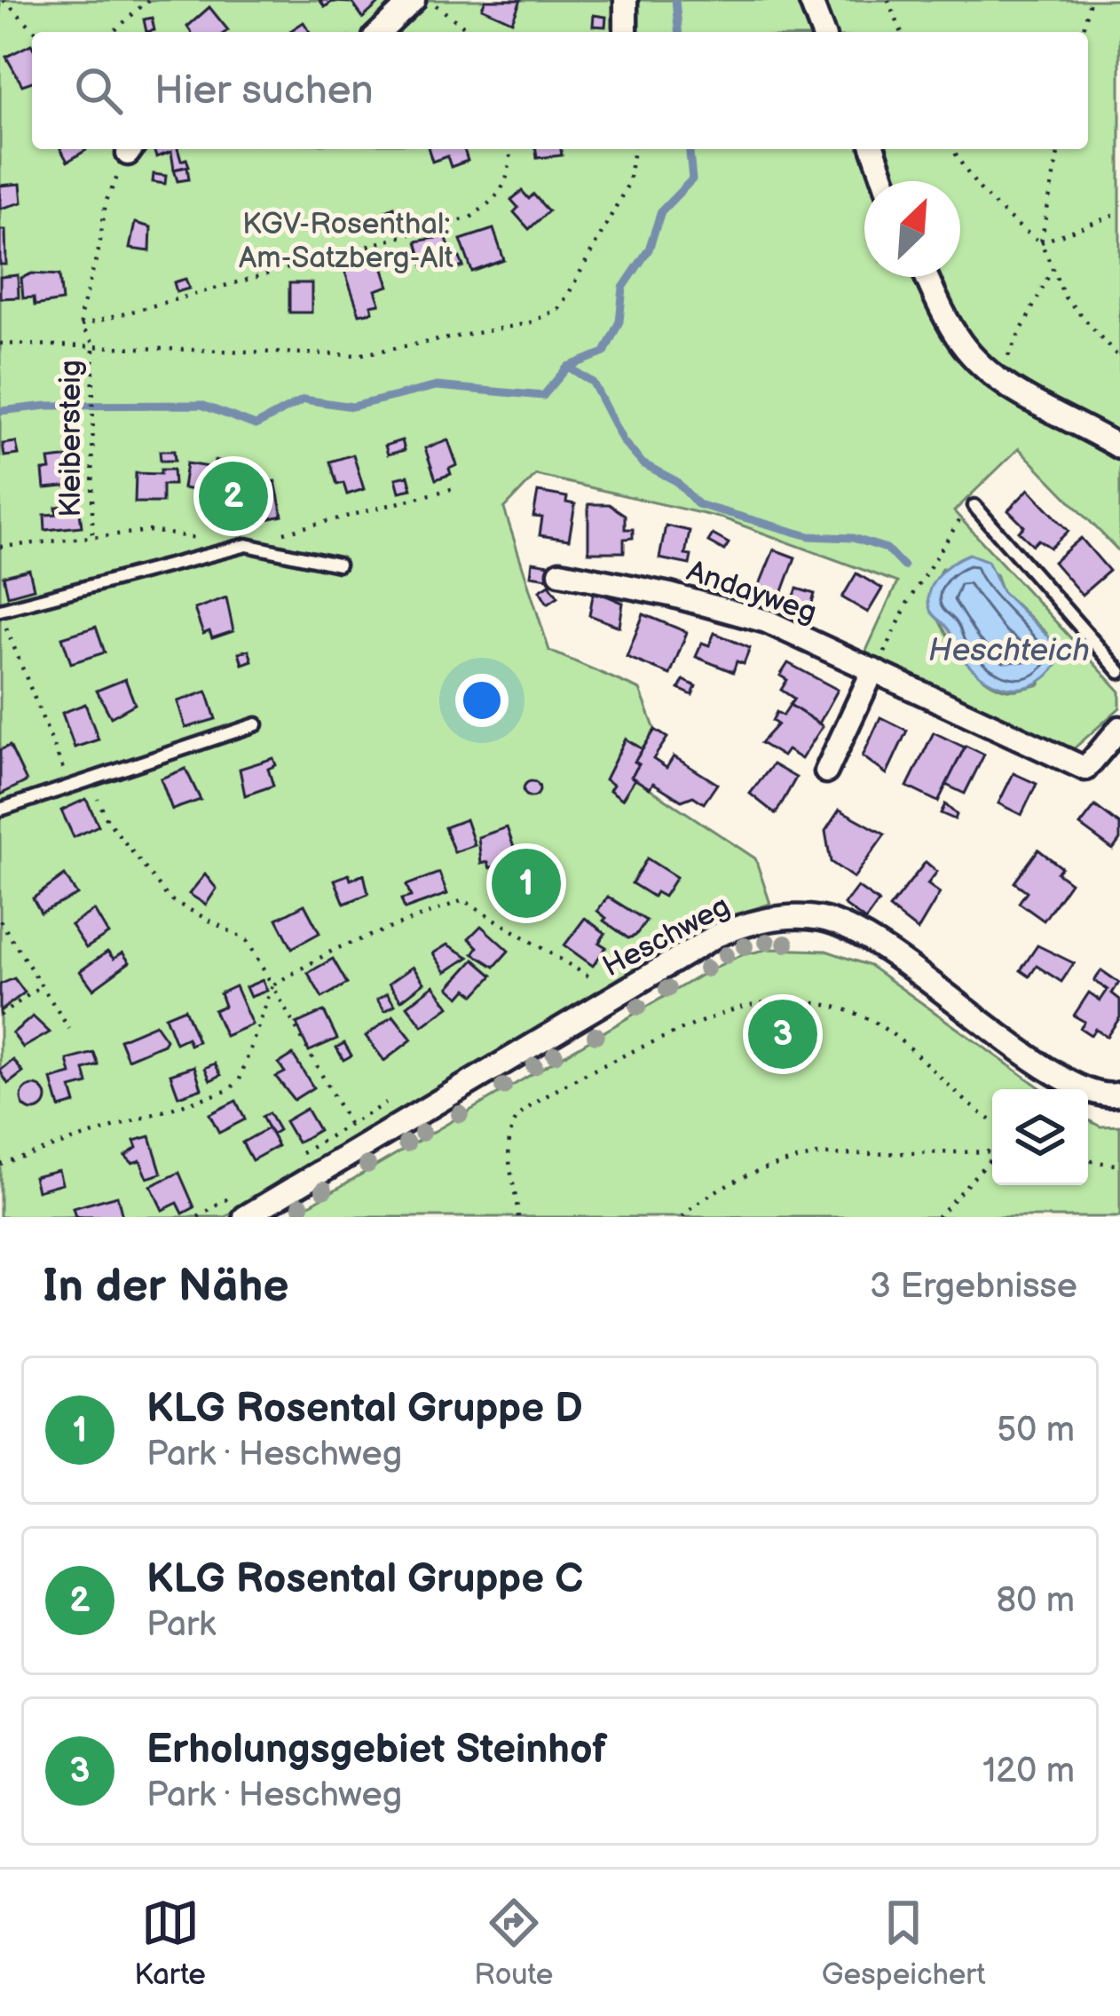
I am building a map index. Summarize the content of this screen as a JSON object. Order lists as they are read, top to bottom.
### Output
{
  "streets": {
    "street": ["Andayweg", "Heschweg"],
    "path": ["Kleibersteig"]
  },
  "water": ["Heschteich"],
  "parks": ["KGV-Rosenthal: Am-Satzberg-Alt"],
  "north": "top right",
  "page": {
    "search": "Hier suchen",
    "pins": ["2", "1", "3"],
    "heading": ["In der Nähe", "3 Ergebnisse"],
    "list": [
      {
        "mark": "1",
        "name": "KLG Rosental Gruppe D",
        "note": "Park · Heschweg",
        "value": "50 m"
      },
      {
        "mark": "2",
        "name": "KLG Rosental Gruppe C",
        "note": "Park",
        "value": "80 m"
      },
      {
        "mark": "3",
        "name": "Erholungsgebiet Steinhof",
        "note": "Park · Heschweg",
        "value": "120 m"
      }
    ],
    "nav": ["Karte", "Route", "Gespeichert"]
  }
}
